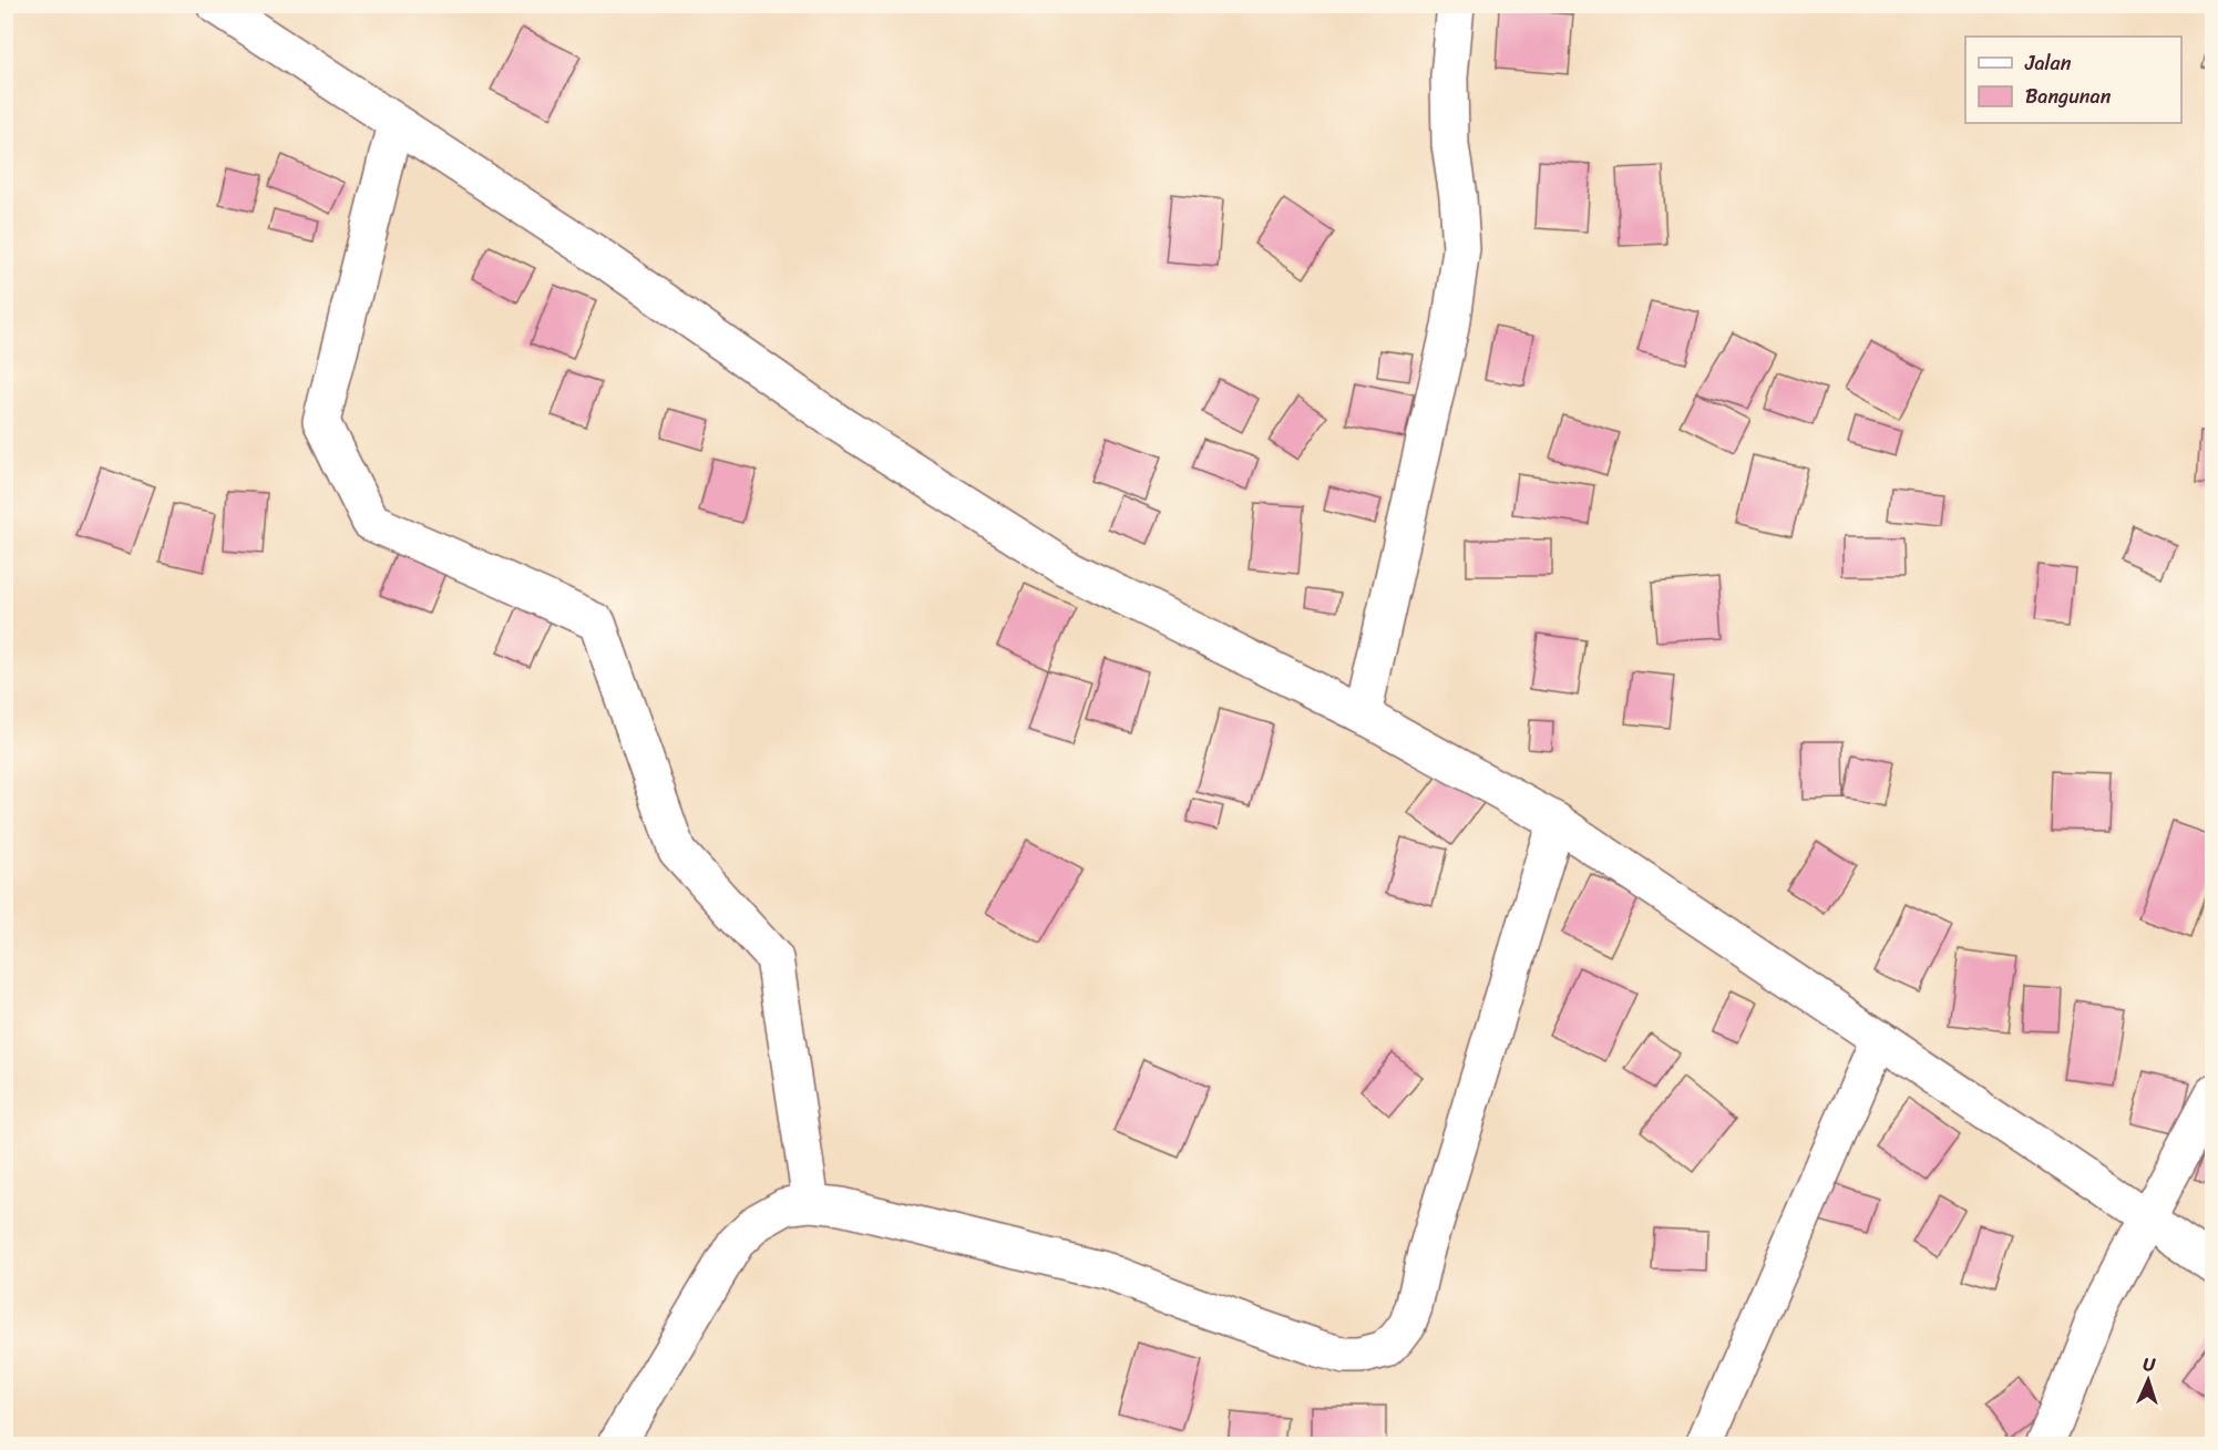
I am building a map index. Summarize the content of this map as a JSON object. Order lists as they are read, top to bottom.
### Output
{
  "legend": ["Jalan", "Bangunan"],
  "north": "top"
}
